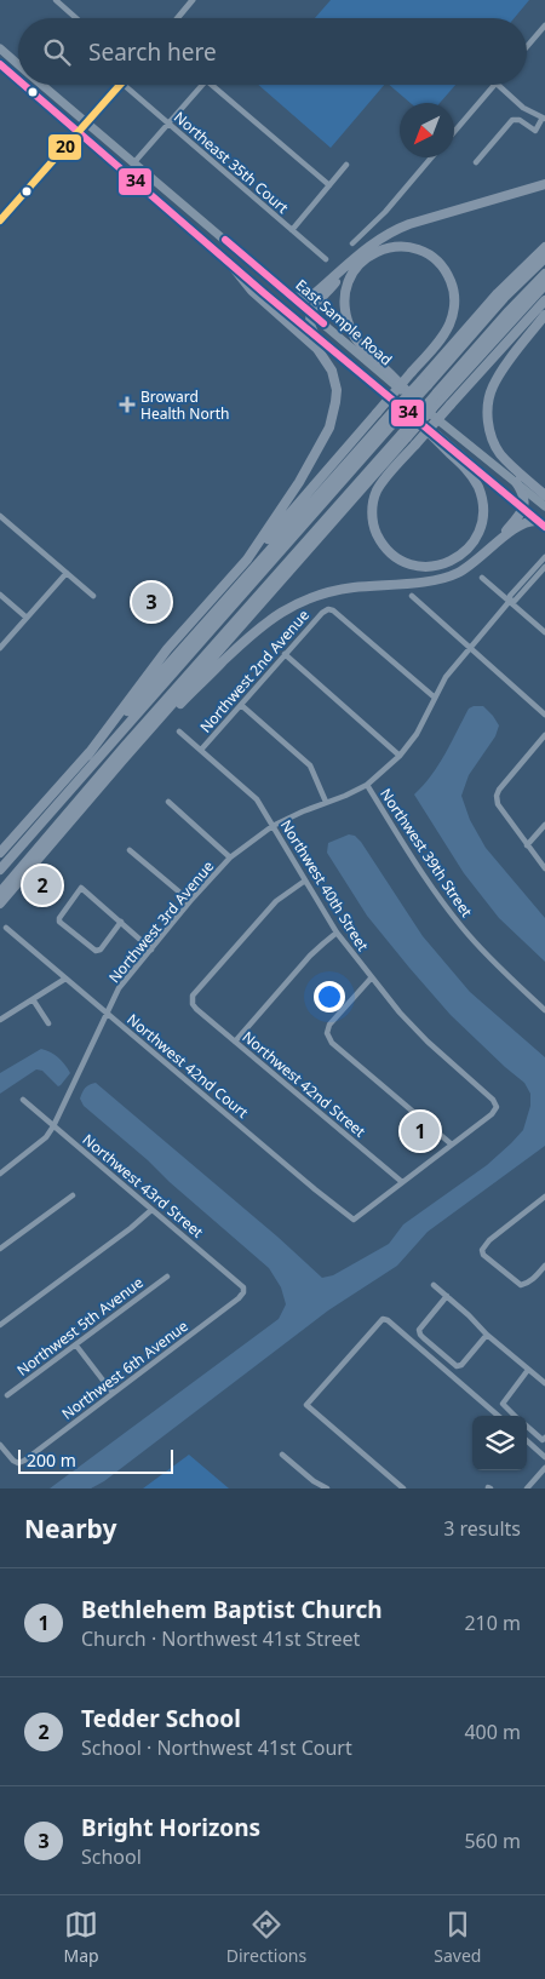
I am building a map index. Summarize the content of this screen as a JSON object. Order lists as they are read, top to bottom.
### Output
{
  "streets": {
    "main road": ["East Sample Road"],
    "street": [
      "Northeast 35th Court",
      "Northwest 2nd Avenue",
      "Northwest 39th Street",
      "Northwest 40th Street",
      "Northwest 3rd Avenue",
      "Northwest 42nd Court",
      "Northwest 42nd Street",
      "Northwest 43rd Street",
      "Northwest 5th Avenue",
      "Northwest 6th Avenue"
    ]
  },
  "crossings": [
    ["Northwest 2nd Avenue", "Northwest 40th Street"],
    ["Northwest 2nd Avenue", "Northwest 3rd Avenue"],
    ["Northwest 39th Street", "Northwest 3rd Avenue"],
    ["Northwest 40th Street", "Northwest 3rd Avenue"],
    ["Northwest 40th Street", "Northwest 42nd Street"],
    ["Northwest 3rd Avenue", "Northwest 42nd Court"],
    ["Northwest 3rd Avenue", "Northwest 43rd Street"],
    ["Northwest 42nd Court", "Northwest 42nd Street"],
    ["Northwest 43rd Street", "Northwest 6th Avenue"]
  ],
  "places": {
    "health": ["Broward Health North"]
  },
  "lines": ["transit line 34", "transit line 20"],
  "scale_bar": "200 m",
  "north": "bottom left",
  "page": {
    "search": "Search here",
    "pins": ["3", "2", "1"],
    "scale": "200 m",
    "heading": ["Nearby", "3 results"],
    "list": [
      {
        "mark": "1",
        "name": "Bethlehem Baptist Church",
        "note": "Church · Northwest 41st Street",
        "value": "210 m"
      },
      {
        "mark": "2",
        "name": "Tedder School",
        "note": "School · Northwest 41st Court",
        "value": "400 m"
      },
      {
        "mark": "3",
        "name": "Bright Horizons",
        "note": "School",
        "value": "560 m"
      }
    ],
    "nav": ["Map", "Directions", "Saved"]
  }
}
